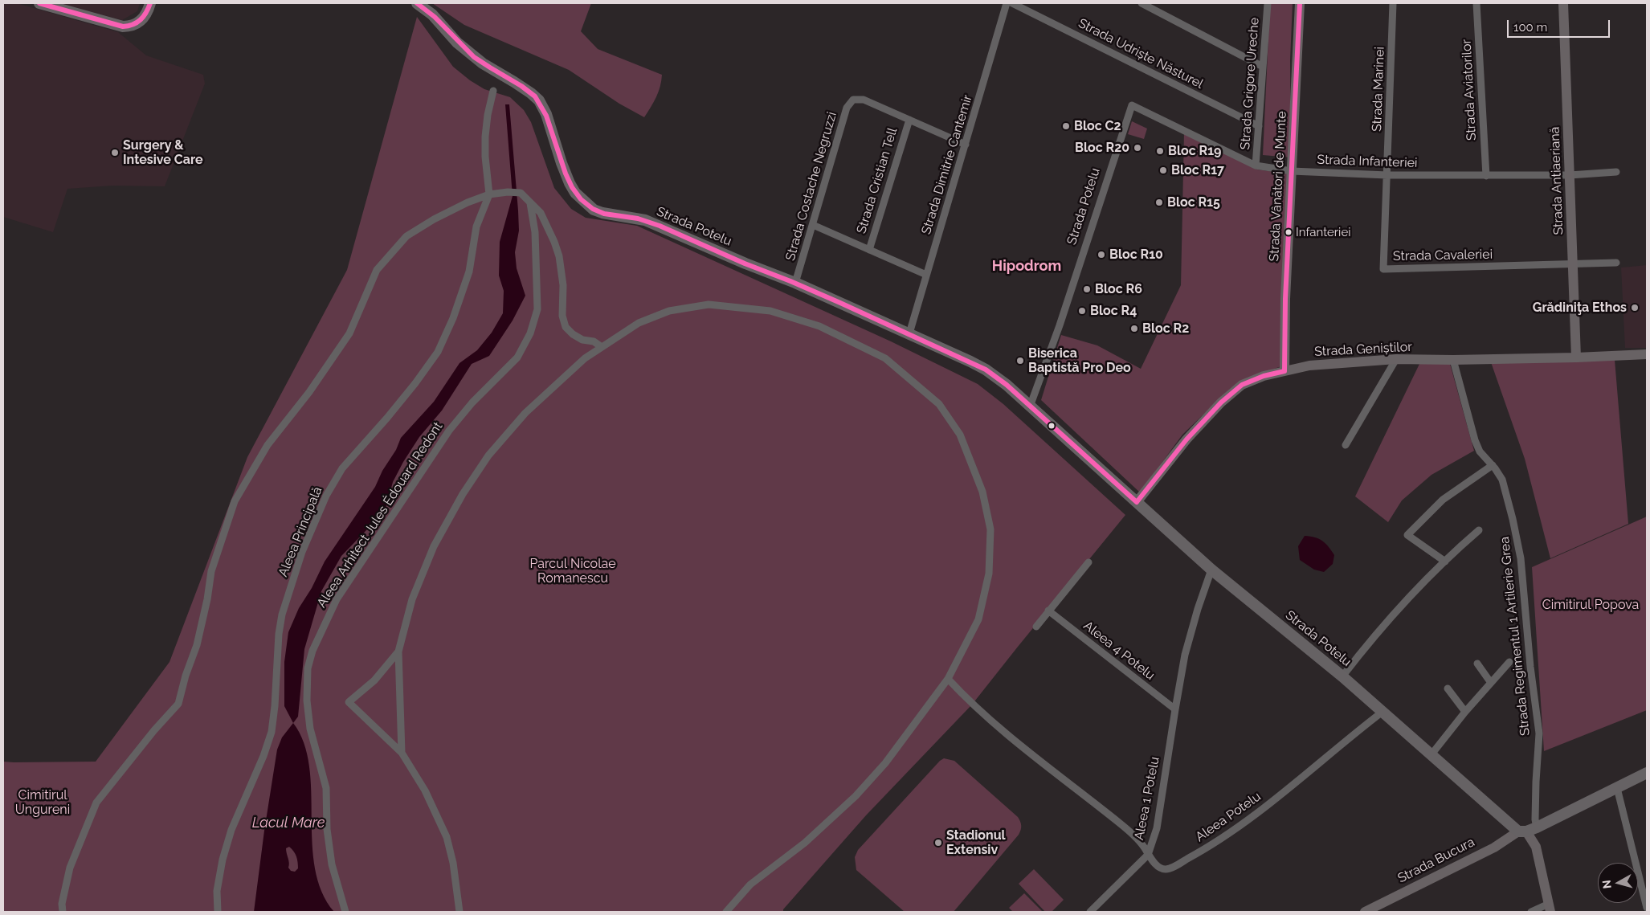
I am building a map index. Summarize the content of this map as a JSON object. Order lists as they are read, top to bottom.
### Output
{
  "streets": {
    "main road": ["Strada Potelu", "Strada Bucura"],
    "street": [
      "Strada Udriște Năsturel",
      "Strada Grigore Ureche",
      "Strada Marinei",
      "Strada Aviatorilor",
      "Strada Infanteriei",
      "Strada Dimitrie Cantemir",
      "Strada Cristian Tell",
      "Strada Antiaeriană",
      "Strada Costache Negruzzi",
      "Strada Vânători de Munte",
      "Strada Cavaleriei",
      "Strada Geniștilor",
      "Aleea Arhitect Jules Édouard Redont",
      "Aleea Principală",
      "Strada Regimentul 1 Artilerie Grea",
      "Aleea 4 Potelu",
      "Aleea 1 Potelu",
      "Aleea Potelu"
    ]
  },
  "crossings": [
    ["Strada Udriște Năsturel", "Strada Grigore Ureche"],
    ["Strada Grigore Ureche", "Strada Infanteriei"],
    ["Strada Marinei", "Strada Infanteriei"],
    ["Strada Marinei", "Strada Cavaleriei"],
    ["Strada Aviatorilor", "Strada Infanteriei"],
    ["Strada Infanteriei", "Strada Antiaeriană"],
    ["Strada Infanteriei", "Strada Vânători de Munte"],
    ["Strada Infanteriei", "Strada Potelu"],
    ["Strada Infanteriei", "Strada Cavaleriei"],
    ["Strada Dimitrie Cantemir", "Strada Costache Negruzzi"],
    ["Strada Dimitrie Cantemir", "Strada Potelu"],
    ["Strada Cristian Tell", "Strada Costache Negruzzi"],
    ["Strada Antiaeriană", "Strada Cavaleriei"],
    ["Strada Antiaeriană", "Strada Geniștilor"],
    ["Strada Costache Negruzzi", "Strada Potelu"],
    ["Strada Vânători de Munte", "Strada Geniștilor"],
    ["Strada Potelu", "Strada Geniștilor"],
    ["Strada Potelu", "Strada Regimentul 1 Artilerie Grea"],
    ["Strada Potelu", "Aleea 1 Potelu"],
    ["Strada Potelu", "Aleea Potelu"],
    ["Strada Potelu", "Strada Bucura"],
    ["Strada Geniștilor", "Strada Regimentul 1 Artilerie Grea"],
    ["Strada Regimentul 1 Artilerie Grea", "Strada Bucura"],
    ["Aleea 4 Potelu", "Aleea 1 Potelu"],
    ["Aleea 1 Potelu", "Aleea Potelu"]
  ],
  "districts": ["Hipodrom"],
  "water": ["Lacul Mare"],
  "parks": ["Parcul Nicolae Romanescu", "Cimitirul Popova", "Cimitirul Ungureni"],
  "places": [
    "Bloc C2",
    "Bloc R20",
    "Bloc R19",
    "Surgery & Intesive Care",
    "Bloc R17",
    "Bloc R15",
    "Infanteriei",
    "Bloc R10",
    "Bloc R6",
    "Grădiniţa Ethos",
    "Bloc R4",
    "Bloc R2",
    "Biserica Baptistă Pro Deo",
    "Stadionul Extensiv"
  ],
  "scale_bar": "100 m",
  "north": "left"
}
